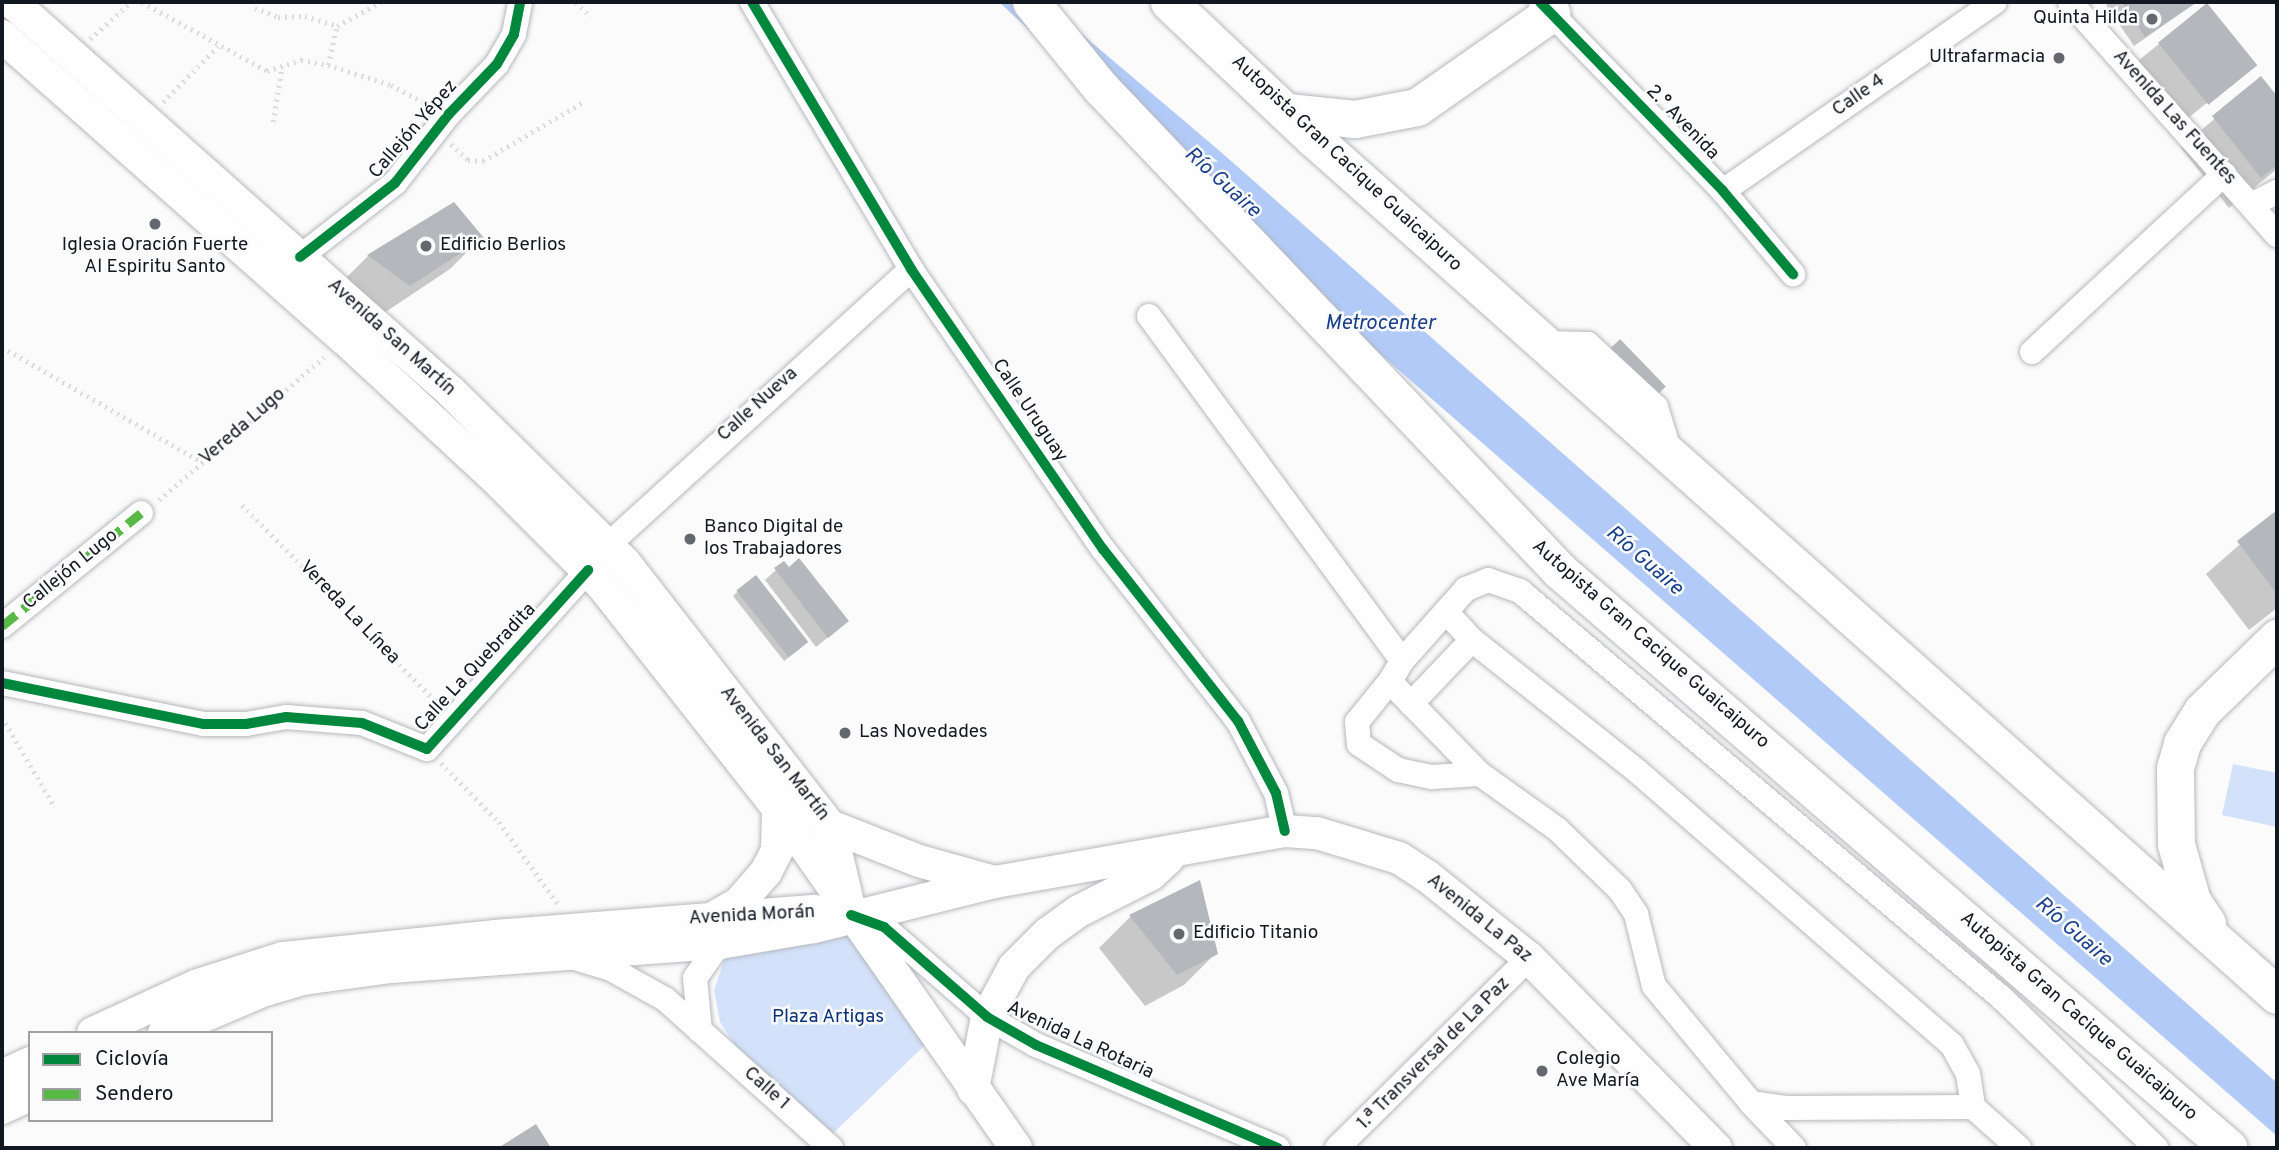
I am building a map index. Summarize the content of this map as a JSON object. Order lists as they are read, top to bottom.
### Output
{
  "streets": {
    "highway": ["Autopista Gran Cacique Guaicaipuro"],
    "main road": ["Avenida San Martín", "Avenida Morán", "Avenida La Paz"],
    "street": [
      "Calle 4",
      "Avenida Las Fuentes",
      "2.° Avenida",
      "Callejón Yépez",
      "Calle Nueva",
      "Calle Uruguay",
      "Callejón Lugo",
      "Calle La Quebradita",
      "Avenida La Rotaria",
      "1.ª Transversal de La Paz",
      "Calle 1"
    ],
    "path": ["Vereda Lugo", "Vereda La Línea"]
  },
  "crossings": [
    ["Calle 4", "2.° Avenida"],
    ["Callejón Yépez", "Avenida San Martín"],
    ["Avenida San Martín", "Calle Nueva"],
    ["Avenida San Martín", "Vereda Lugo"],
    ["Avenida San Martín", "Calle La Quebradita"],
    ["Avenida San Martín", "Avenida Morán"],
    ["Avenida San Martín", "Avenida La Paz"],
    ["Avenida San Martín", "Avenida La Rotaria"],
    ["Calle Nueva", "Calle Uruguay"],
    ["Calle Uruguay", "Avenida La Paz"],
    ["Vereda Lugo", "Callejón Lugo"],
    ["Vereda La Línea", "Calle La Quebradita"],
    ["Avenida Morán", "Avenida La Paz"],
    ["Avenida Morán", "Avenida La Rotaria"],
    ["Avenida Morán", "Calle 1"],
    ["Avenida La Paz", "Avenida La Rotaria"],
    ["Avenida La Paz", "1.ª Transversal de La Paz"]
  ],
  "water": ["Río Guaire", "Metrocenter"],
  "parks": ["Plaza Artigas"],
  "places": [
    "Quinta Hilda",
    "Ultrafarmacia",
    "Iglesia Oración Fuerte Al Espiritu Santo",
    "Edificio Berlios",
    "Banco Digital de los Trabajadores",
    "Las Novedades",
    "Edificio Titanio",
    "Colegio Ave María"
  ],
  "legend": ["Ciclovía", "Sendero"]
}
